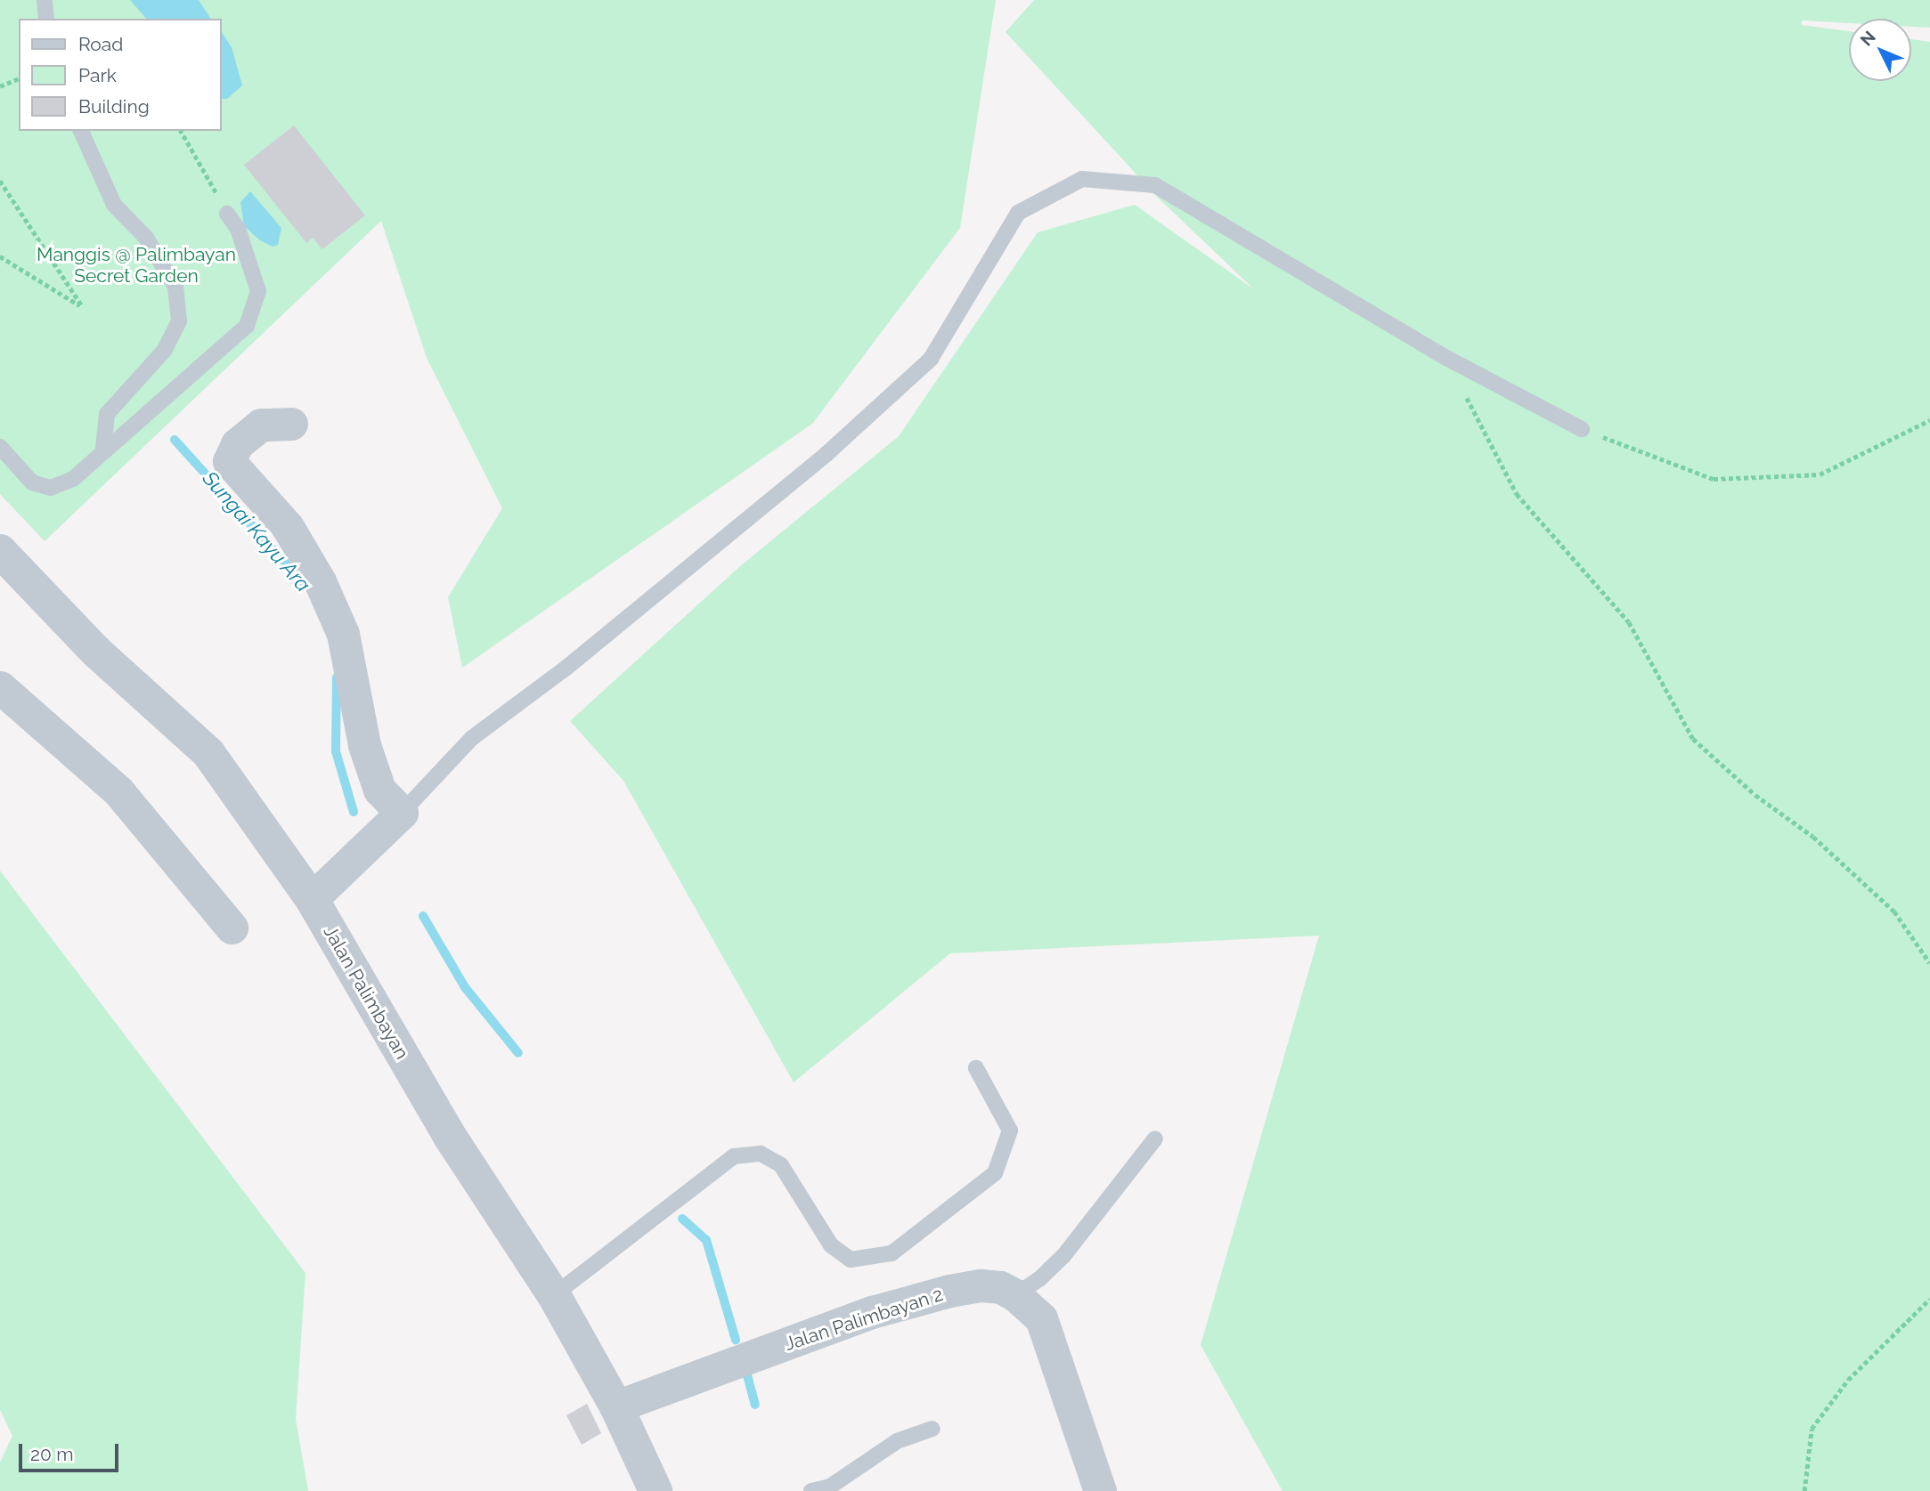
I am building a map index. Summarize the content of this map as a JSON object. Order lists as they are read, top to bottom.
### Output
{
  "streets": {
    "street": ["Jalan Palimbayan", "Jalan Palimbayan 2"]
  },
  "crossings": [
    ["Jalan Palimbayan", "Jalan Palimbayan 2"]
  ],
  "water": ["Sungai Kayu Ara"],
  "parks": ["Manggis @ Palimbayan Secret Garden"],
  "legend": ["Road", "Park", "Building"],
  "scale_bar": "20 m",
  "north": "top left"
}
